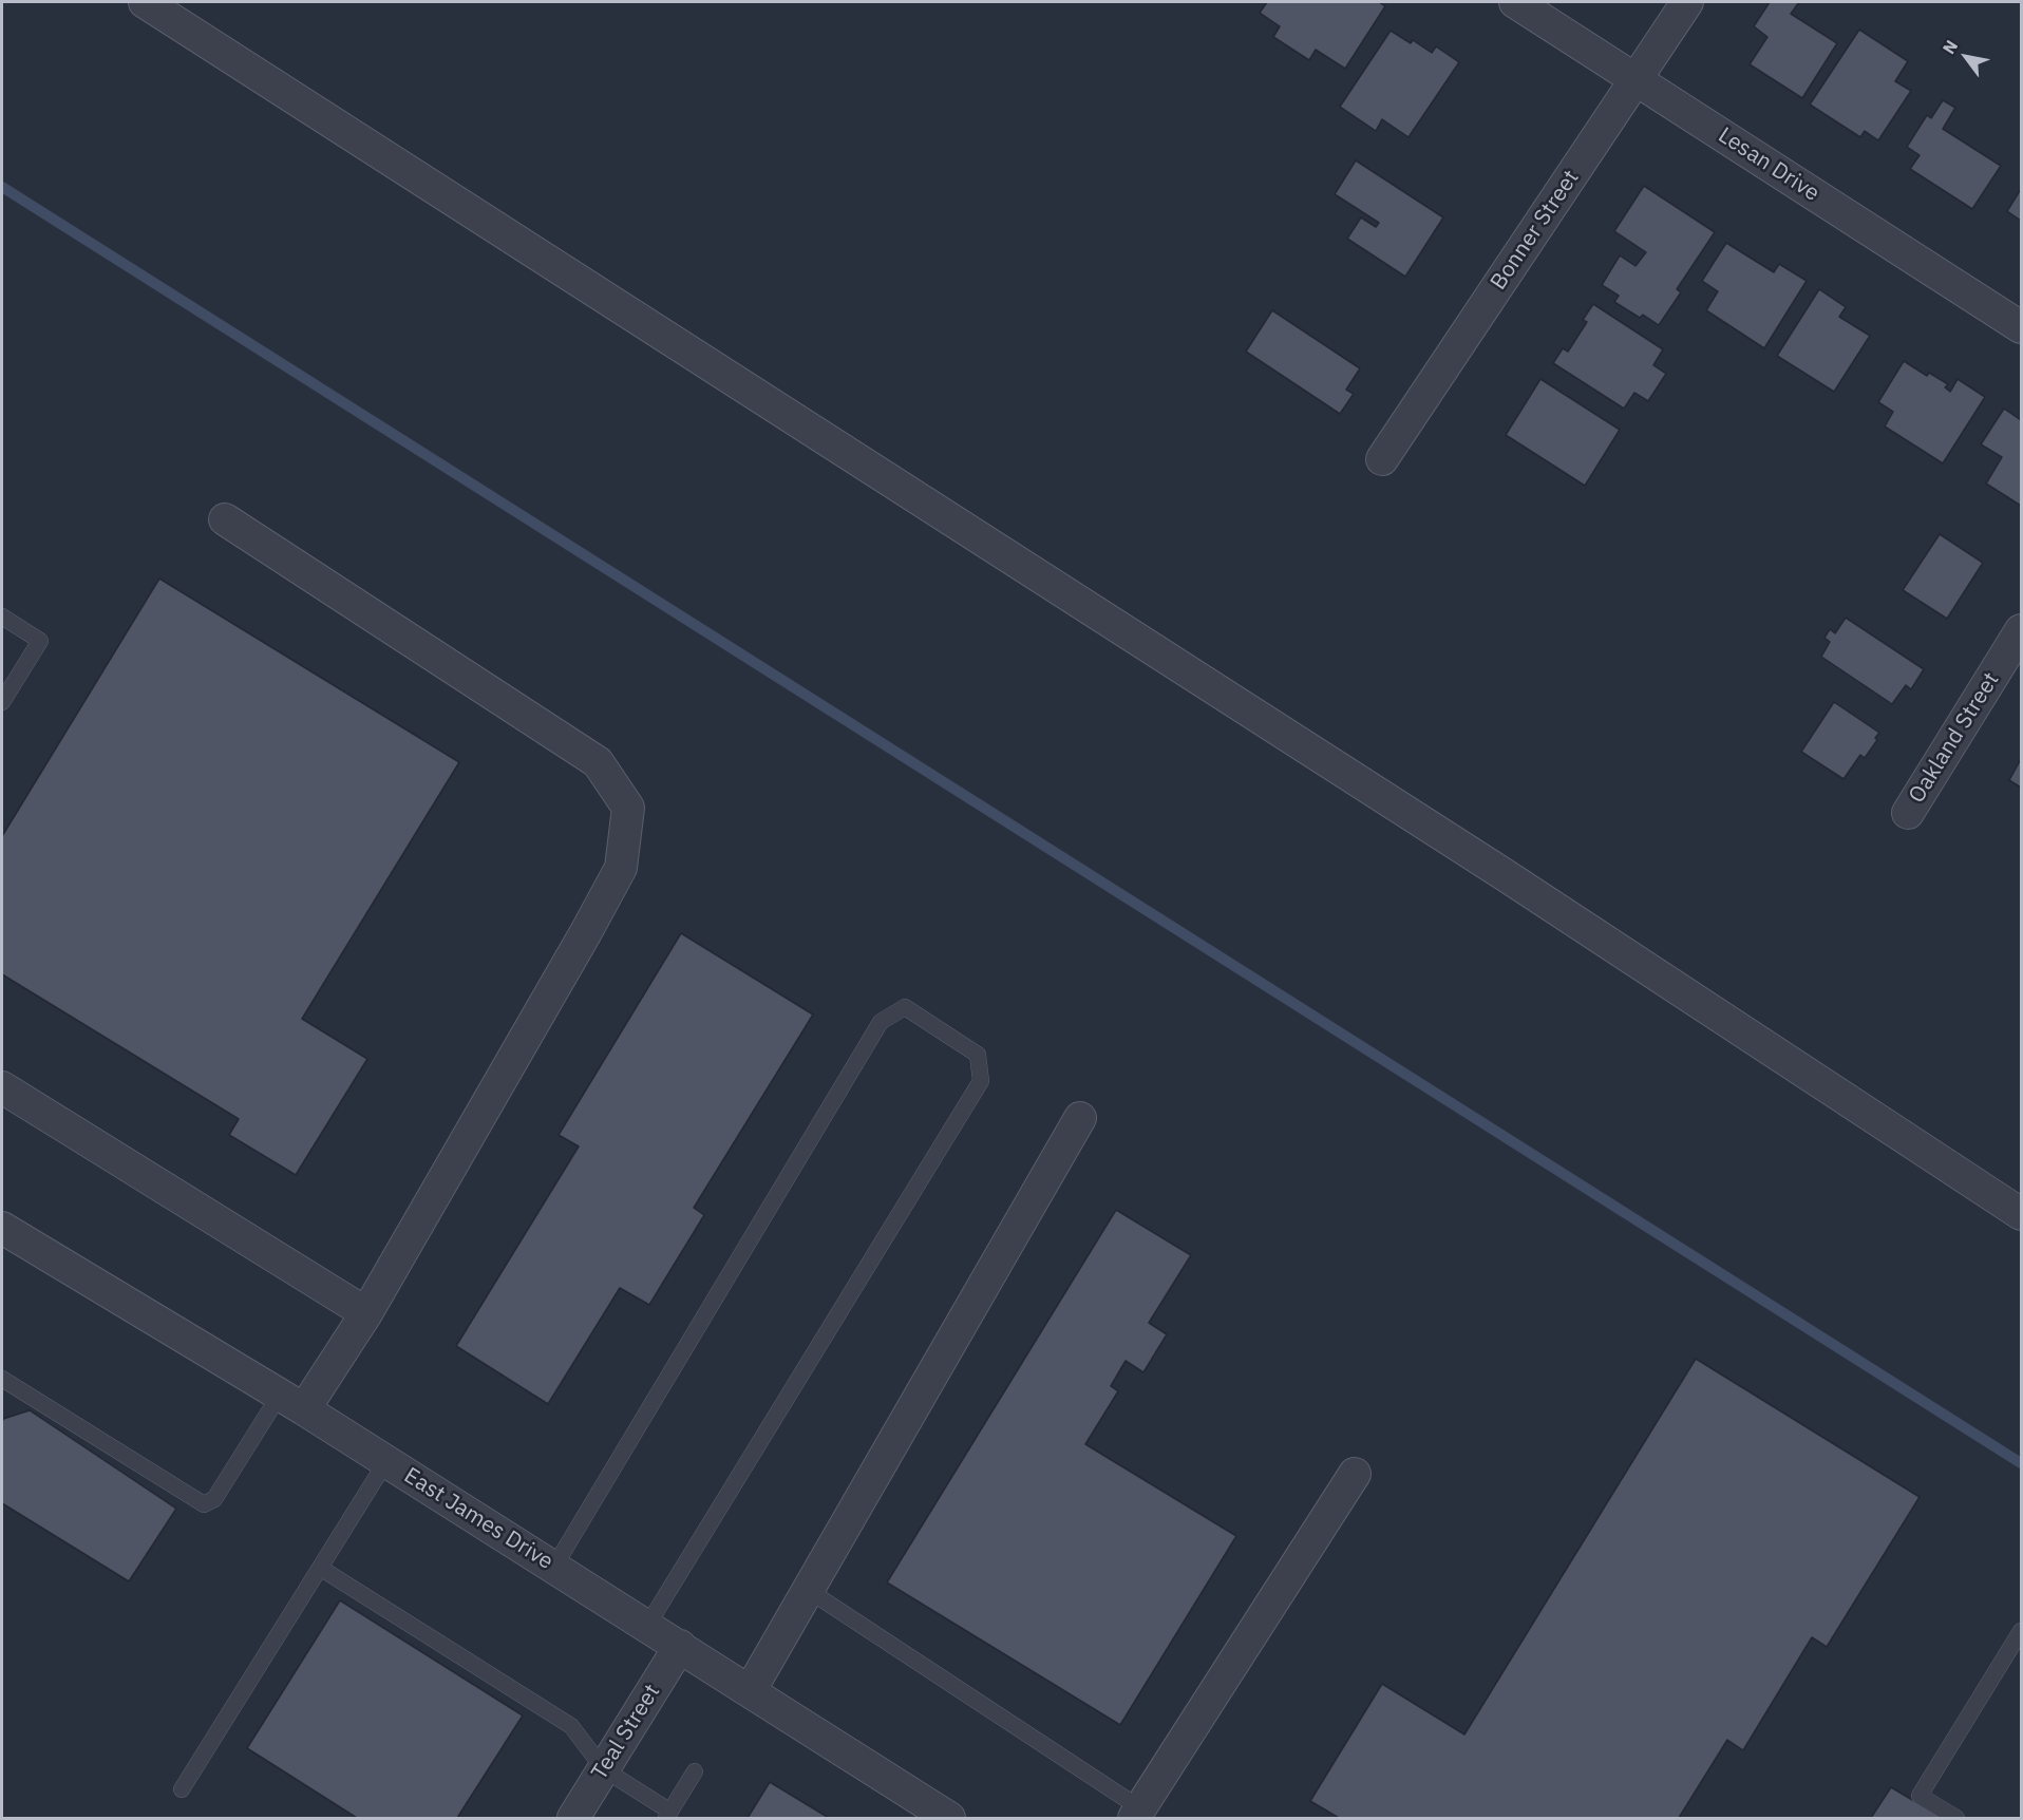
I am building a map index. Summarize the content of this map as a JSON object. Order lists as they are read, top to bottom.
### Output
{
  "streets": {
    "street": [
      "Lesan Drive",
      "Bonner Street",
      "Oakland Street",
      "East James Drive",
      "Teal Street"
    ]
  },
  "crossings": [
    ["Lesan Drive", "Bonner Street"],
    ["East James Drive", "Teal Street"]
  ],
  "north": "top left"
}
